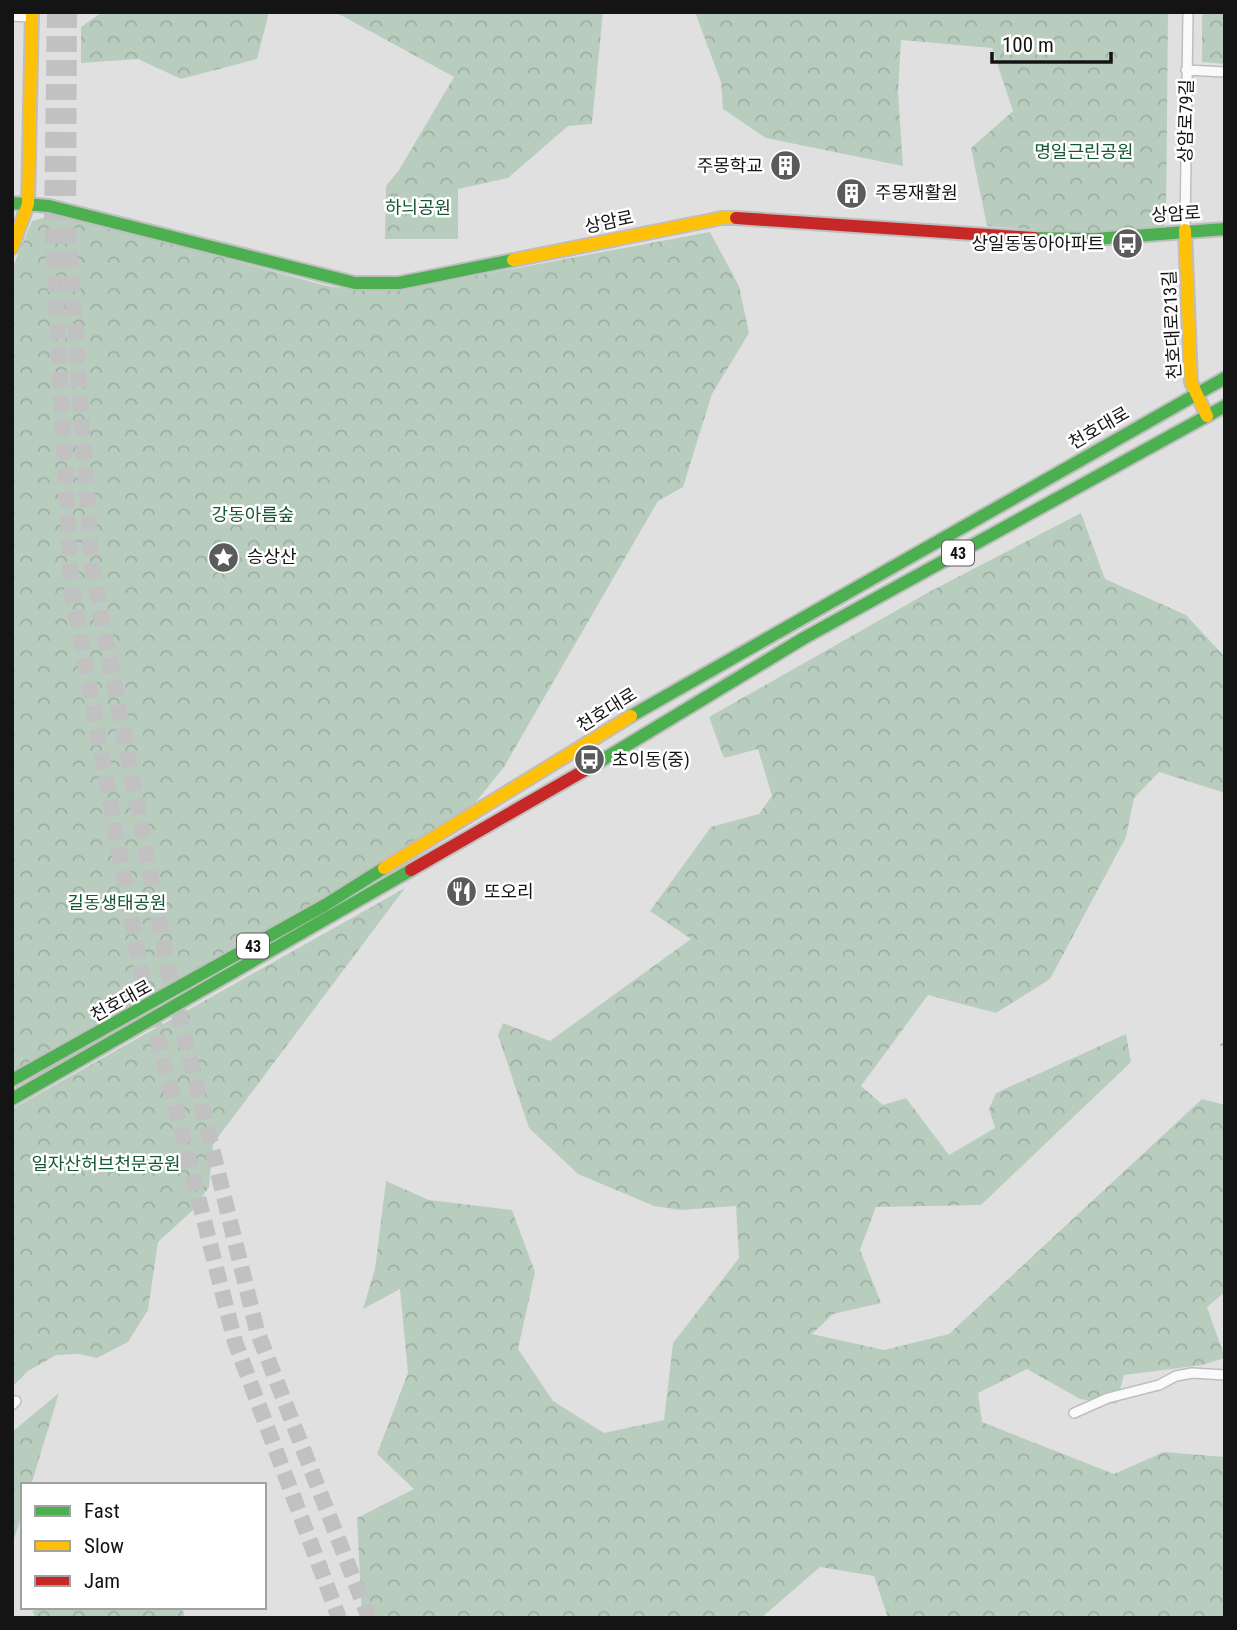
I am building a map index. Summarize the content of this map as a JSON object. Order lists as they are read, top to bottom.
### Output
{
  "streets": {
    "main road": [
      "상암로",
      "천호대로213길",
      "천호대로",
      "43"
    ],
    "street": ["상암로79길"]
  },
  "crossings": [
    ["상암로79길", "상암로"],
    ["상암로79길", "천호대로213길"],
    ["상암로", "천호대로213길"],
    ["천호대로213길", "천호대로"]
  ],
  "parks": [
    "명일근린공원",
    "하늬공원",
    "강동아름숲",
    "길동생태공원",
    "일자산허브천문공원"
  ],
  "places": {
    "building": ["주몽학교", "주몽재활원"],
    "bus stop": ["상일동동아아파트", "초이동(중)"],
    "place": ["승상산"],
    "restaurant": ["또오리"]
  },
  "legend": ["Fast", "Slow", "Jam"],
  "scale_bar": "100 m"
}
